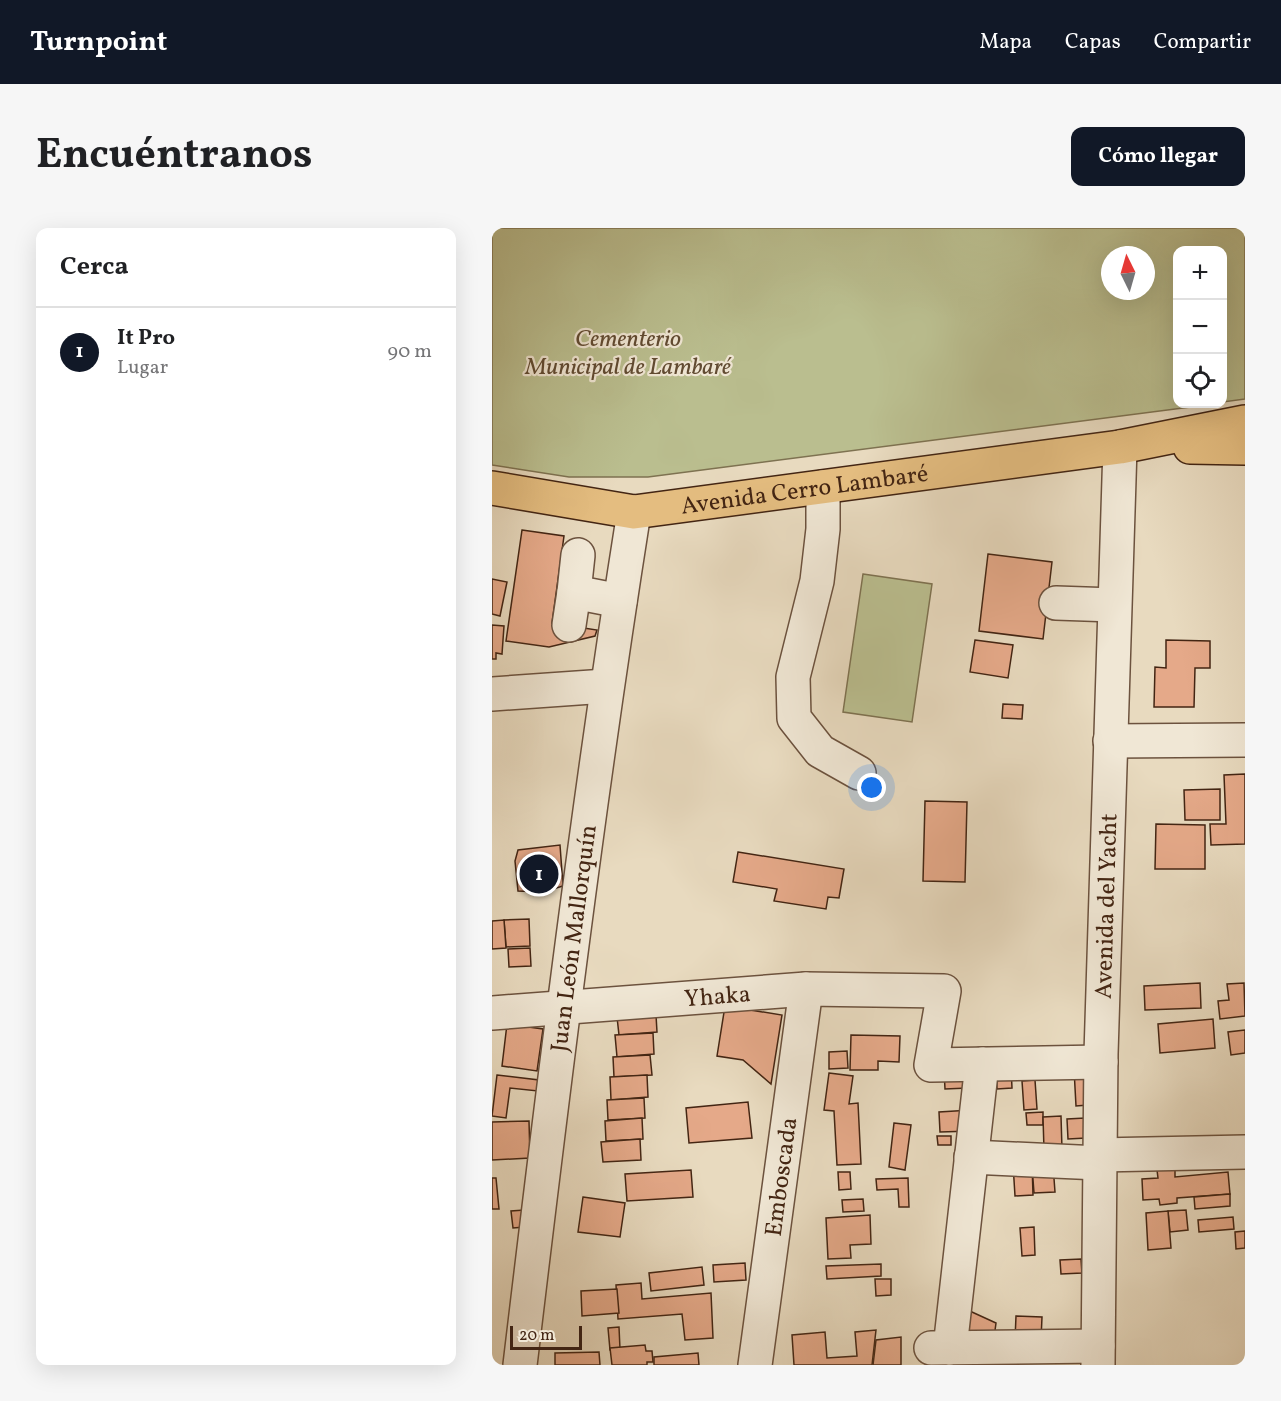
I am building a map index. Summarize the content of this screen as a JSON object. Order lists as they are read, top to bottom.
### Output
{
  "streets": {
    "main road": ["Avenida Cerro Lambaré"],
    "street": [
      "Avenida del Yacht",
      "Juan León Mallorquín",
      "Yhaka",
      "Emboscada"
    ]
  },
  "crossings": [
    ["Avenida Cerro Lambaré", "Avenida del Yacht"],
    ["Avenida Cerro Lambaré", "Juan León Mallorquín"],
    ["Juan León Mallorquín", "Yhaka"],
    ["Yhaka", "Emboscada"]
  ],
  "parks": ["Cementerio Municipal de Lambaré"],
  "scale_bar": "20 m",
  "north": "top",
  "page": {
    "header": "Turnpoint",
    "nav": ["Mapa", "Capas", "Compartir"],
    "title": "Encuéntranos",
    "buttons": "Cómo llegar",
    "heading": "Cerca",
    "map_buttons": ["+", "−"],
    "list": [
      {
        "mark": "1",
        "name": "It Pro",
        "note": "Lugar",
        "value": "90 m"
      }
    ],
    "pins": "1",
    "scale": "20 m"
  }
}
